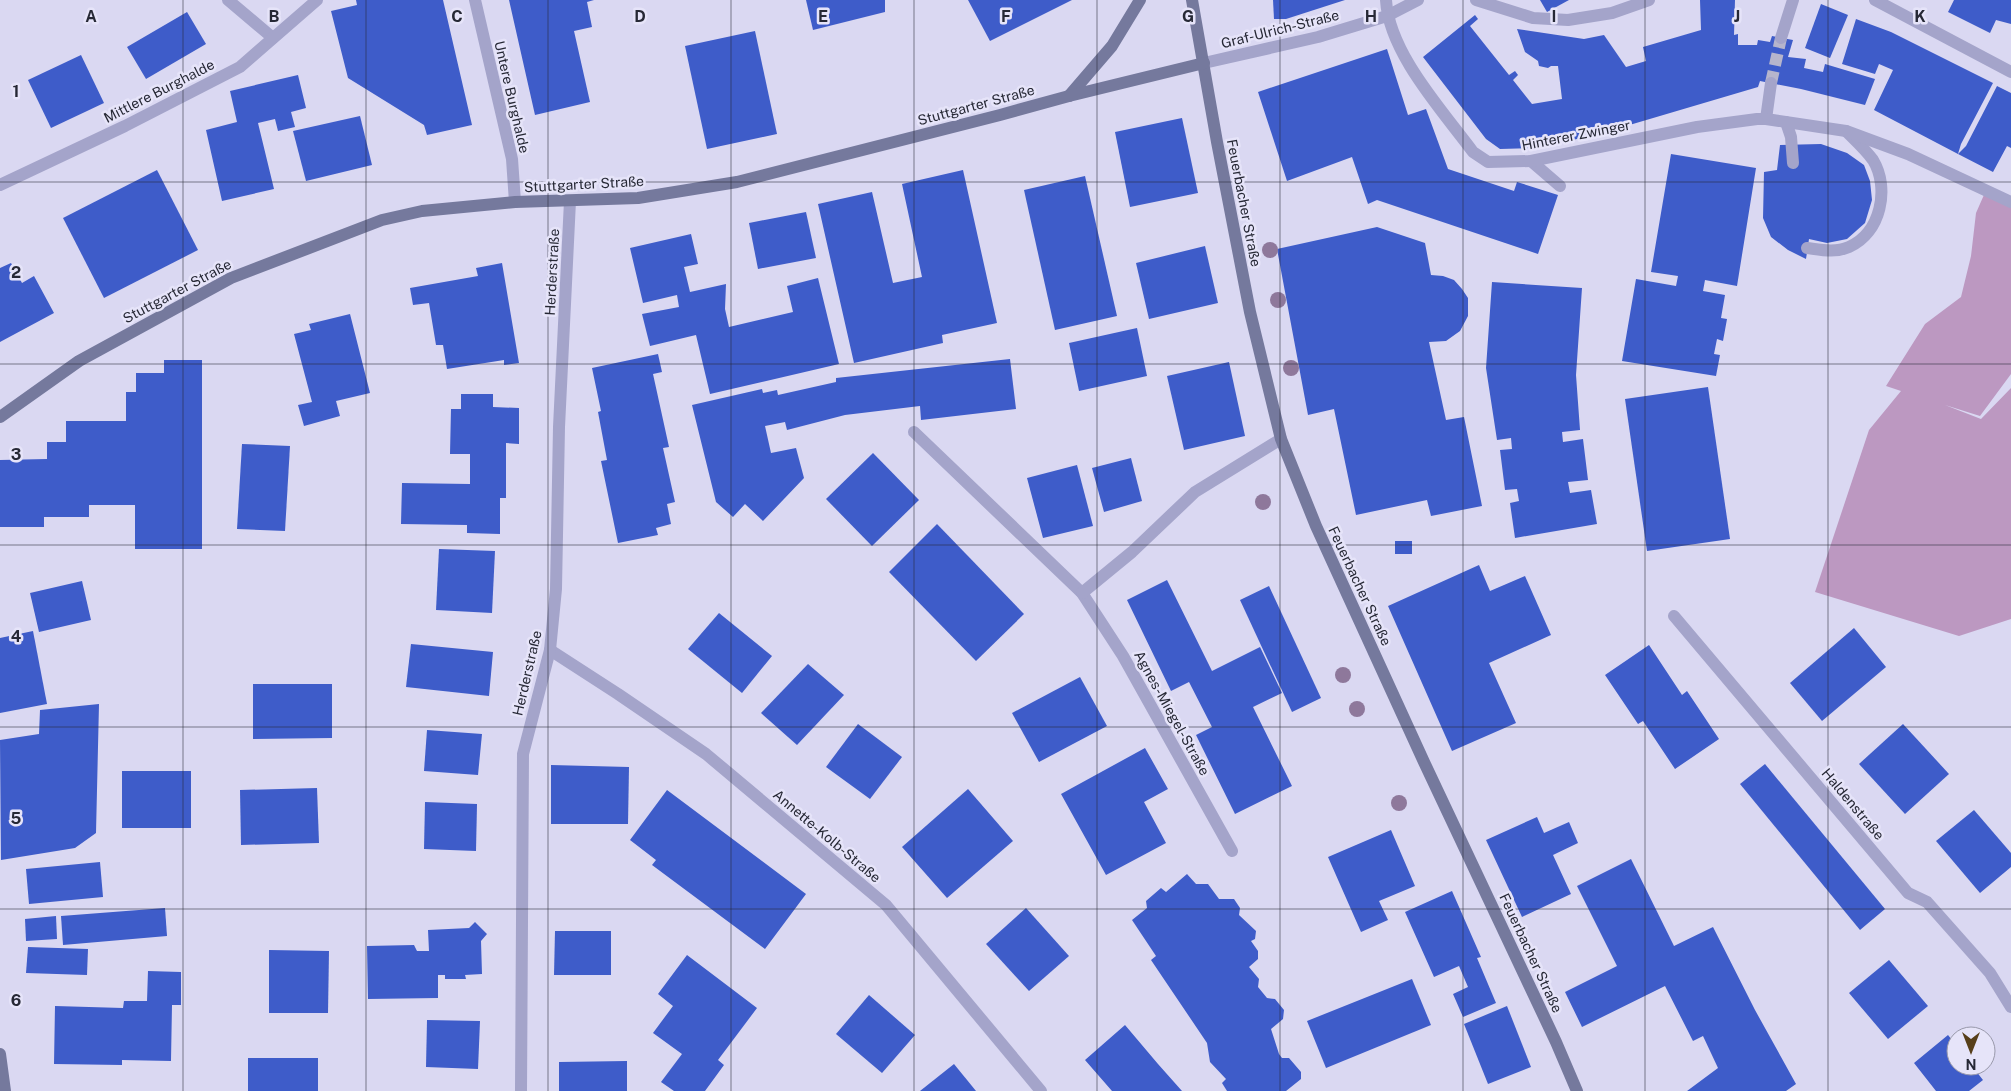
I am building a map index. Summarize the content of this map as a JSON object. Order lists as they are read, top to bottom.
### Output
{
  "streets": {
    "main road": ["Stuttgarter Straße", "Feuerbacher Straße"],
    "street": [
      "Graf-Ulrich-Straße",
      "Mittlere Burghalde",
      "Untere Burghalde",
      "Hinterer Zwinger",
      "Herderstraße",
      "Agnes-Miegel-Straße",
      "Haldenstraße",
      "Annette-Kolb-Straße"
    ]
  },
  "crossings": [
    ["Graf-Ulrich-Straße", "Stuttgarter Straße"],
    ["Graf-Ulrich-Straße", "Hinterer Zwinger"],
    ["Graf-Ulrich-Straße", "Feuerbacher Straße"],
    ["Untere Burghalde", "Stuttgarter Straße"],
    ["Stuttgarter Straße", "Feuerbacher Straße"],
    ["Stuttgarter Straße", "Herderstraße"],
    ["Herderstraße", "Annette-Kolb-Straße"]
  ],
  "north": "bottom",
  "grid": {
    "columns": [
      "A",
      "B",
      "C",
      "D",
      "E",
      "F",
      "G",
      "H",
      "I",
      "J",
      "K"
    ],
    "rows": [
      "1",
      "2",
      "3",
      "4",
      "5",
      "6"
    ]
  }
}
